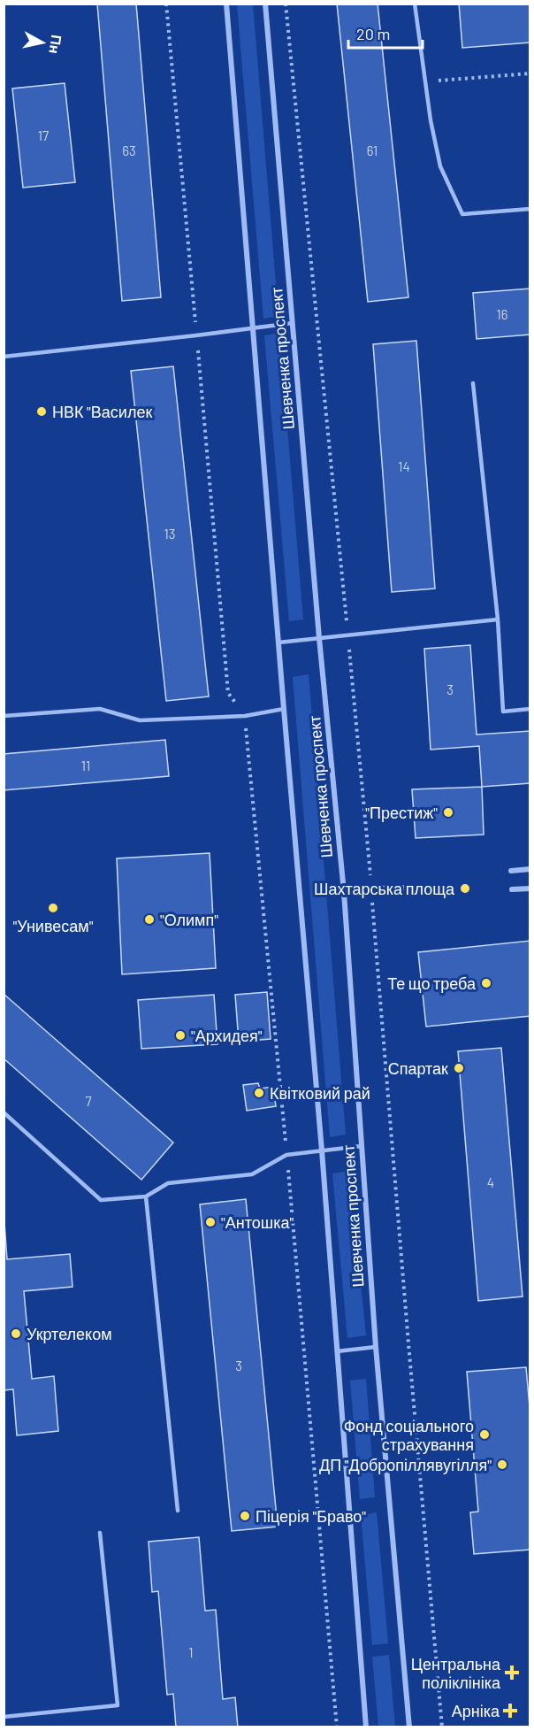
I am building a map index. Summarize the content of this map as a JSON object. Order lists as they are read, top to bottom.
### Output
{
  "streets": {
    "street": ["Шевченка проспект"]
  },
  "places": {
    "other": [
      "НВК \"Василек",
      "\"Престиж\"",
      "Шахтарська площа",
      "\"Унивесам\"",
      "\"Олимп\"",
      "Те що треба",
      "\"Архидея\"",
      "Спартак",
      "Квітковий рай",
      "\"Антошка\"",
      "Укртелеком",
      "Фонд соціального страхування",
      "ДП \"Добропіллявугілля\"",
      "Піцерія \"Браво\""
    ],
    "health": ["Центральна поліклініка", "Арніка"]
  },
  "house_numbers": [
    "17",
    "63",
    "61",
    "16",
    "14",
    "13",
    "3",
    "11",
    "7",
    "4",
    "3",
    "1"
  ],
  "scale_bar": "20 m",
  "north": "right"
}
